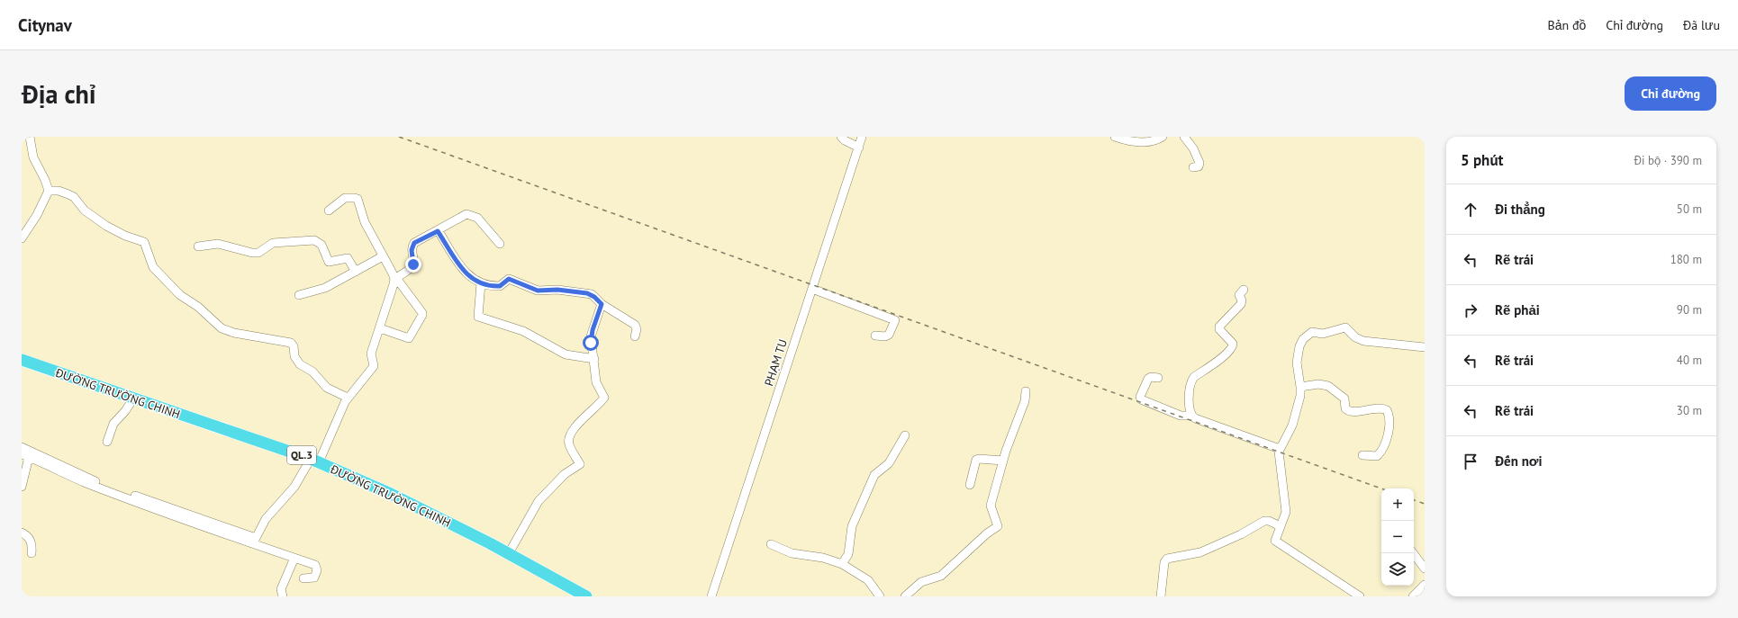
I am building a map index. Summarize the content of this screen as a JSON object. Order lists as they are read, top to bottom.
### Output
{
  "streets": {
    "highway": ["ĐƯỜNG TRƯỜNG CHINH", "QL.3"],
    "street": ["PHẠM TU"]
  },
  "page": {
    "header": "Citynav",
    "nav": ["Bản đồ", "Chỉ đường", "Đã lưu"],
    "buttons": "Chỉ đường",
    "title": "Địa chỉ",
    "heading": ["5 phút", "Đi bộ · 390 m"],
    "list": [
      ["Đi thẳng", "50 m"],
      ["Rẽ trái", "180 m"],
      ["Rẽ phải", "90 m"],
      ["Rẽ trái", "40 m"],
      ["Rẽ trái", "30 m"],
      "Đến nơi"
    ],
    "map_buttons": ["+", "−"]
  }
}
